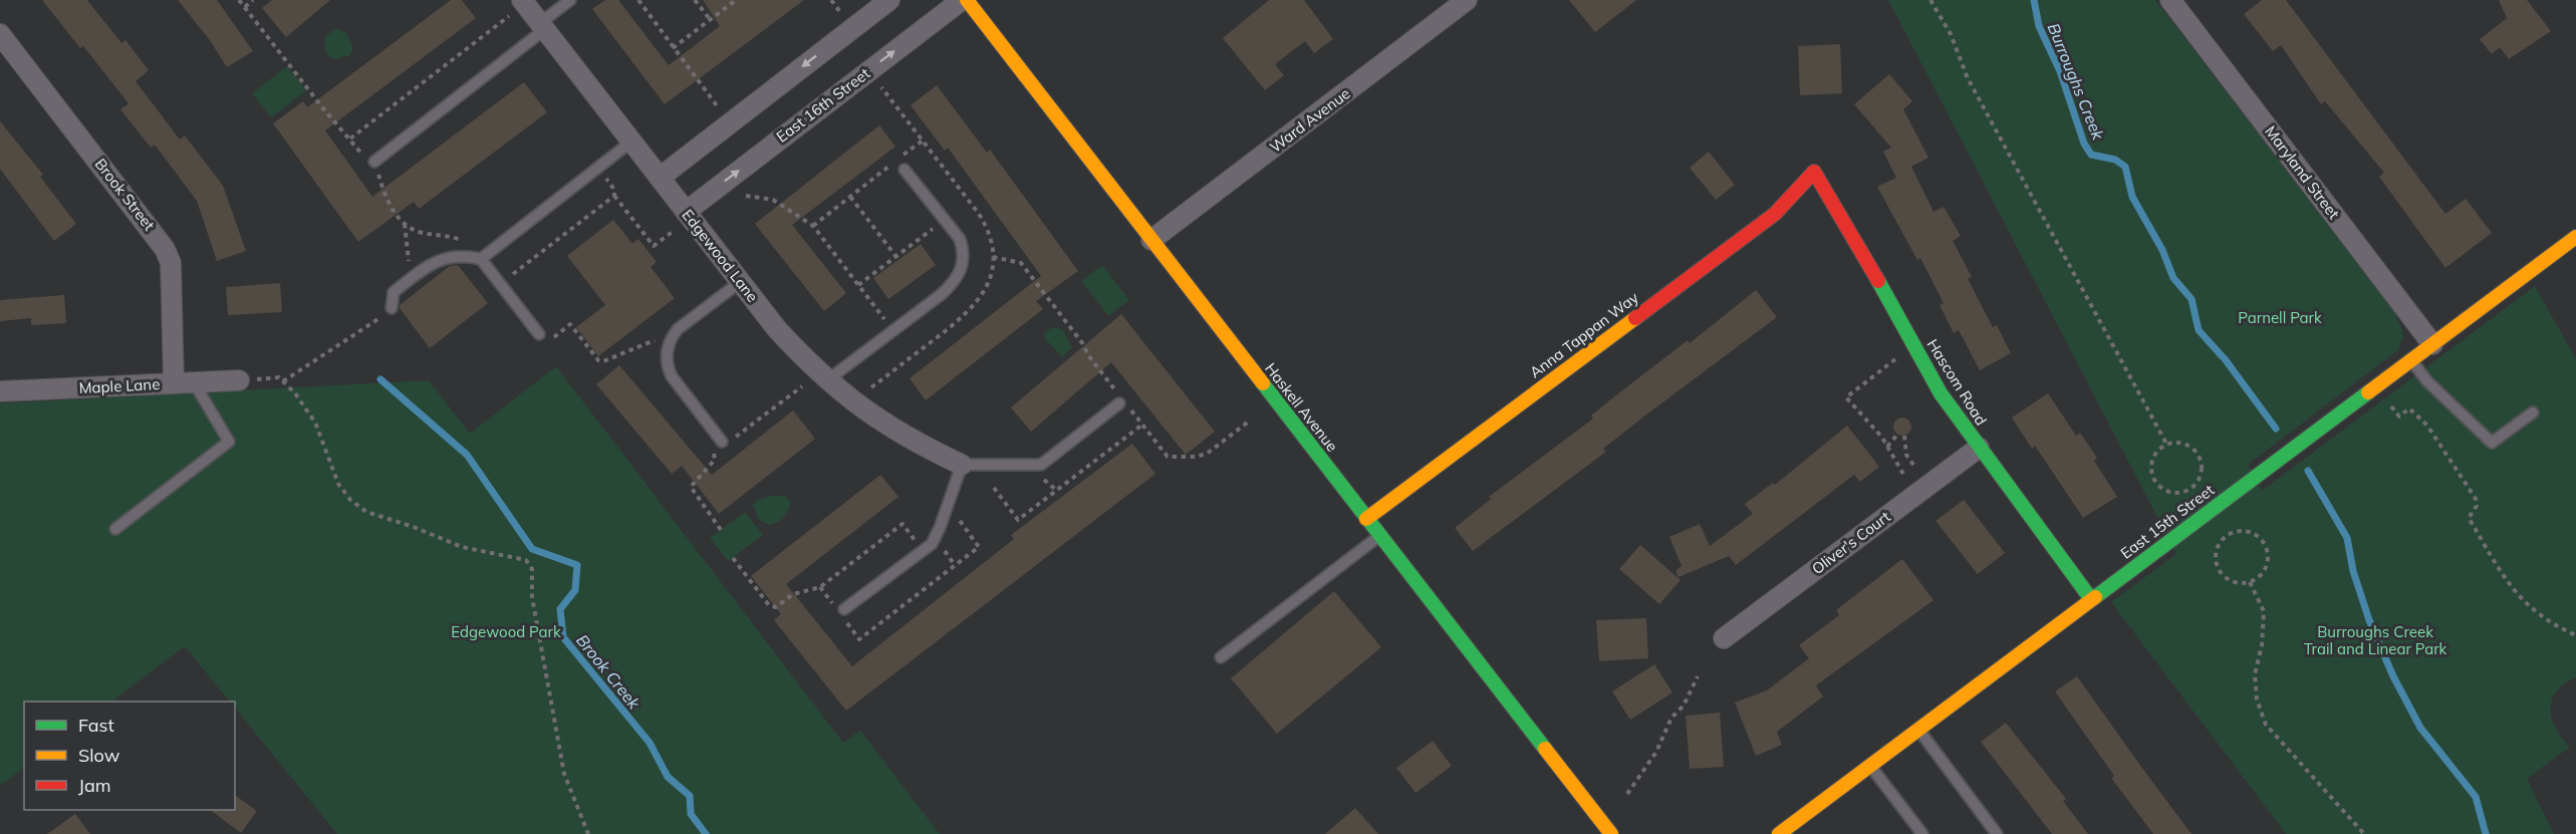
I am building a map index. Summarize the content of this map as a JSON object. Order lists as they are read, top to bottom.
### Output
{
  "streets": {
    "main road": [
      "Anna Tappan Way",
      "Hascom Road",
      "Haskell Avenue",
      "East 15th Street"
    ],
    "street": [
      "East 16th Street",
      "Ward Avenue",
      "Maryland Street",
      "Brook Street",
      "Edgewood Lane",
      "Maple Lane",
      "Oliver's Court"
    ]
  },
  "crossings": [
    ["East 16th Street", "Edgewood Lane"],
    ["Ward Avenue", "Haskell Avenue"],
    ["Maryland Street", "East 15th Street"],
    ["Brook Street", "Maple Lane"],
    ["Anna Tappan Way", "Hascom Road"],
    ["Anna Tappan Way", "Haskell Avenue"],
    ["Hascom Road", "East 15th Street"],
    ["Hascom Road", "Oliver's Court"]
  ],
  "water": ["Burroughs Creek", "Brook Creek"],
  "parks": ["Parnell Park", "Edgewood Park", "Burroughs Creek Trail and Linear Park"],
  "legend": ["Fast", "Slow", "Jam"]
}
